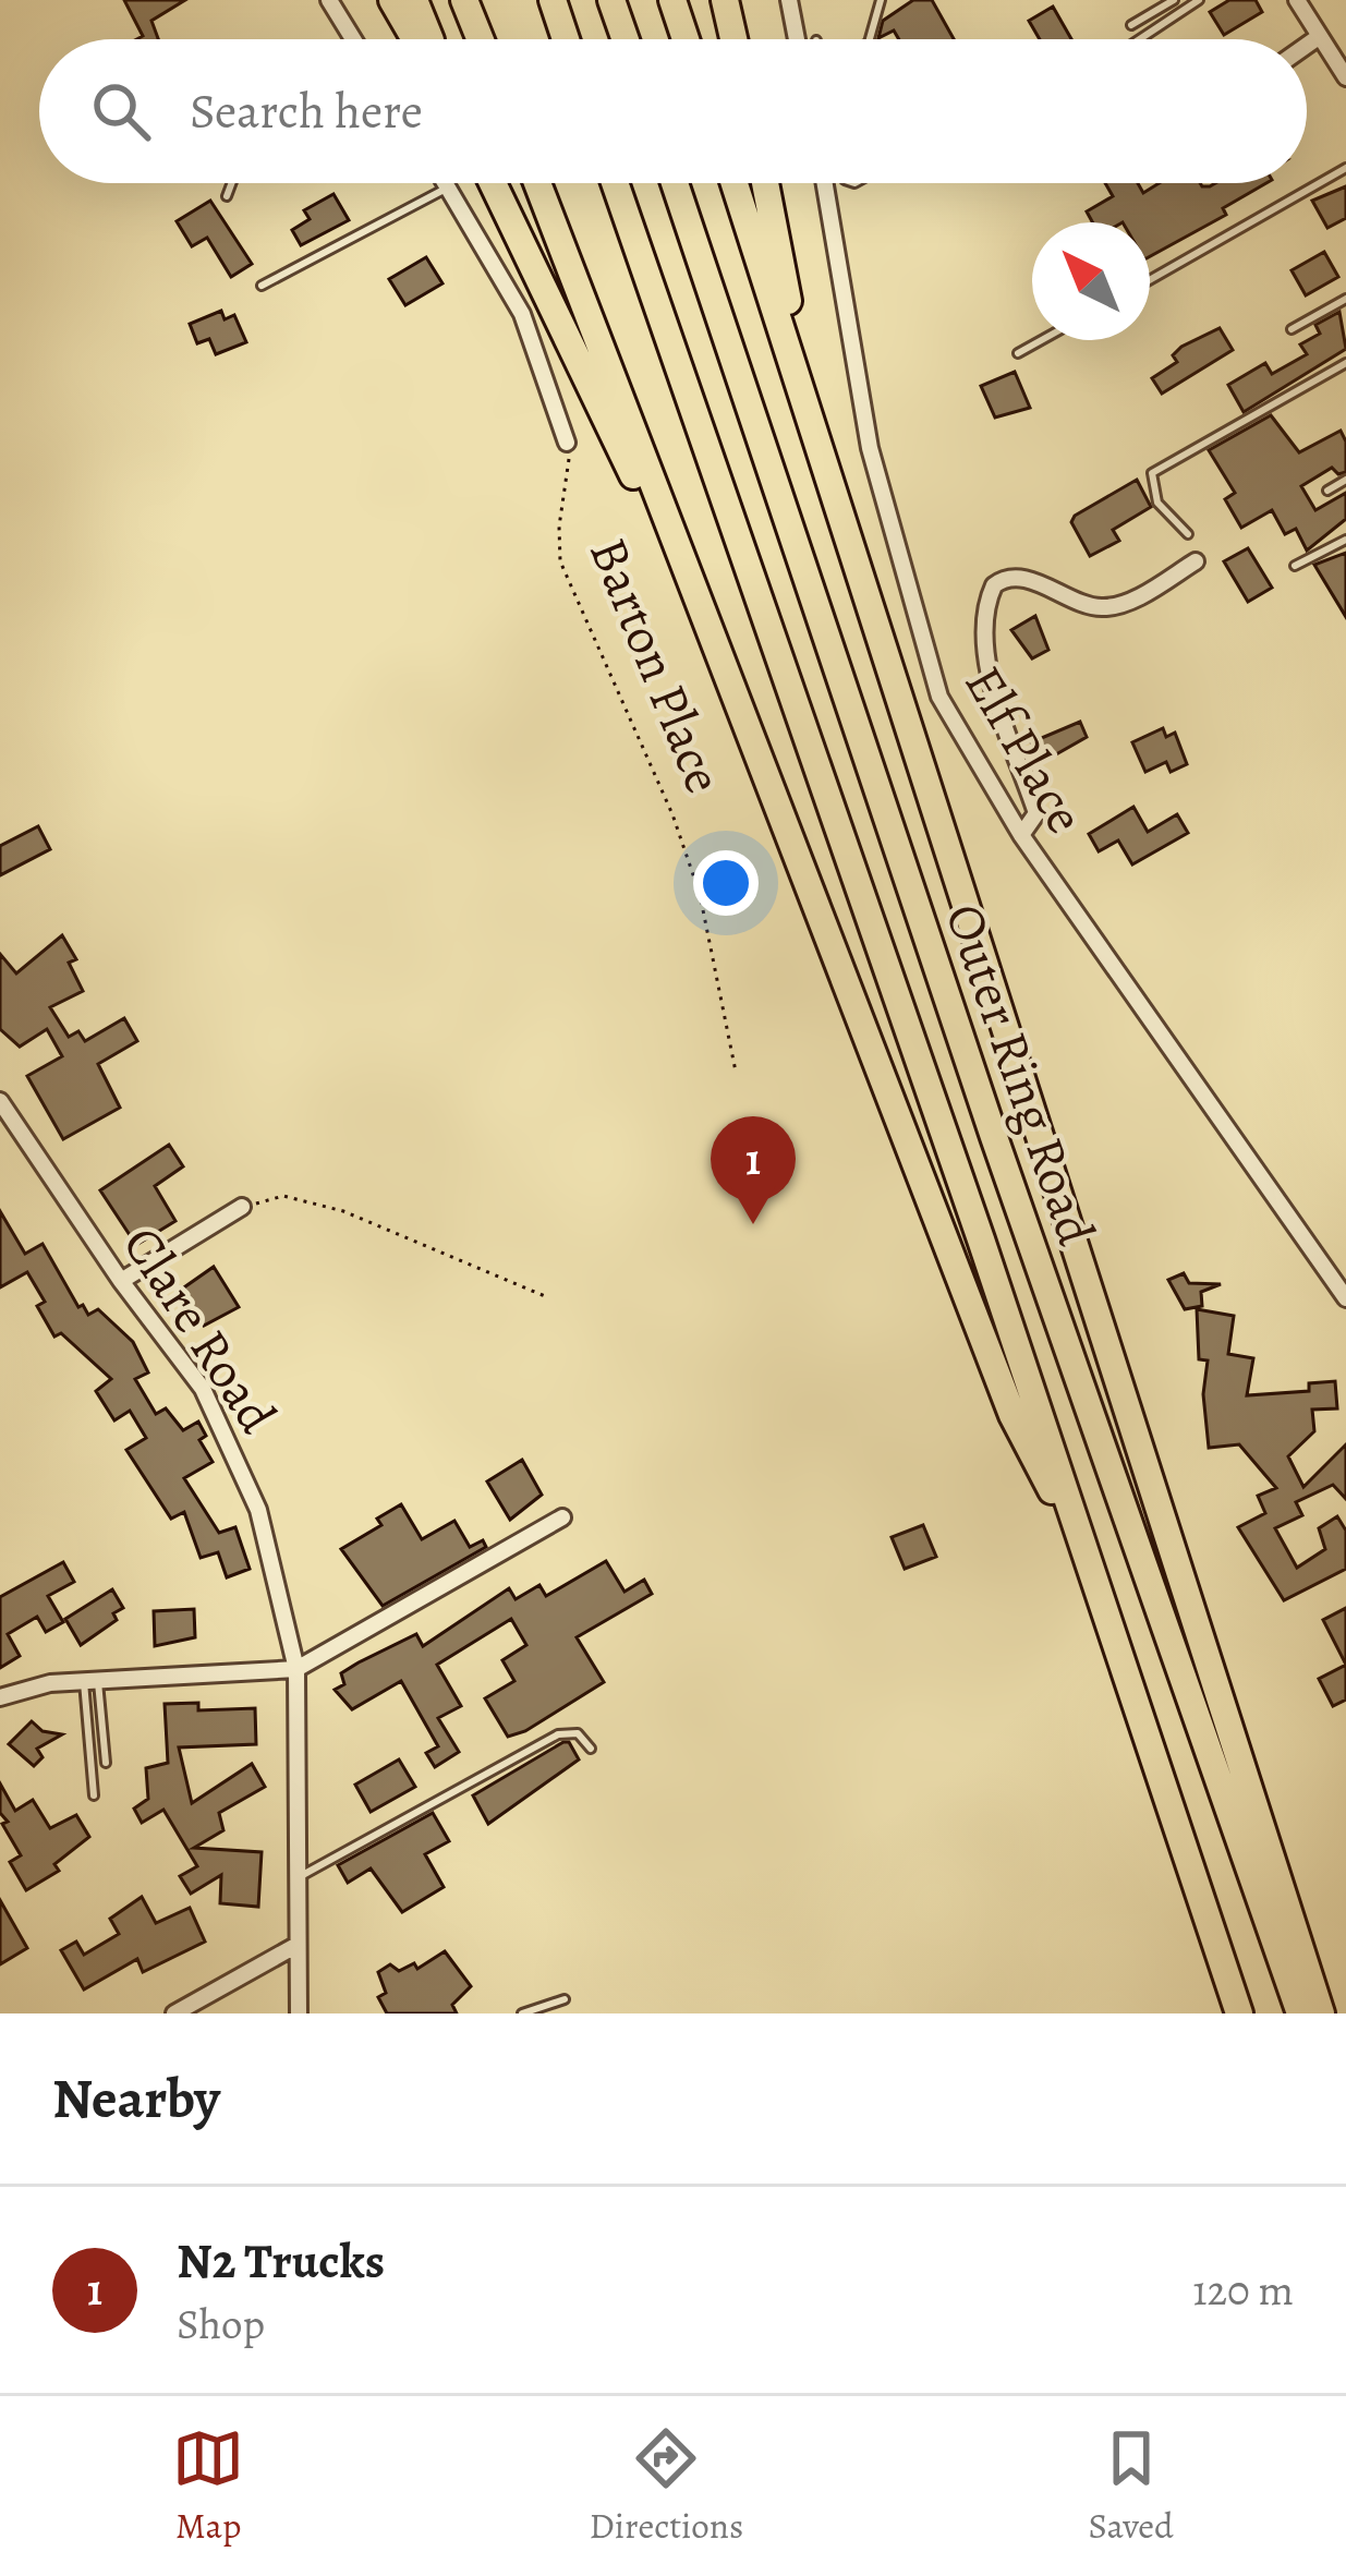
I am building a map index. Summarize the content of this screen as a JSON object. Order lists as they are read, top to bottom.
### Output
{
  "streets": {
    "highway": ["Outer Ring Road"],
    "street": ["Elf Place", "Clare Road"],
    "path": ["Barton Place"]
  },
  "north": "top left",
  "page": {
    "search": "Search here",
    "pins": "1",
    "heading": "Nearby",
    "list": [
      {
        "mark": "1",
        "name": "N2 Trucks",
        "note": "Shop",
        "value": "120 m"
      }
    ],
    "nav": ["Map", "Directions", "Saved"]
  }
}
